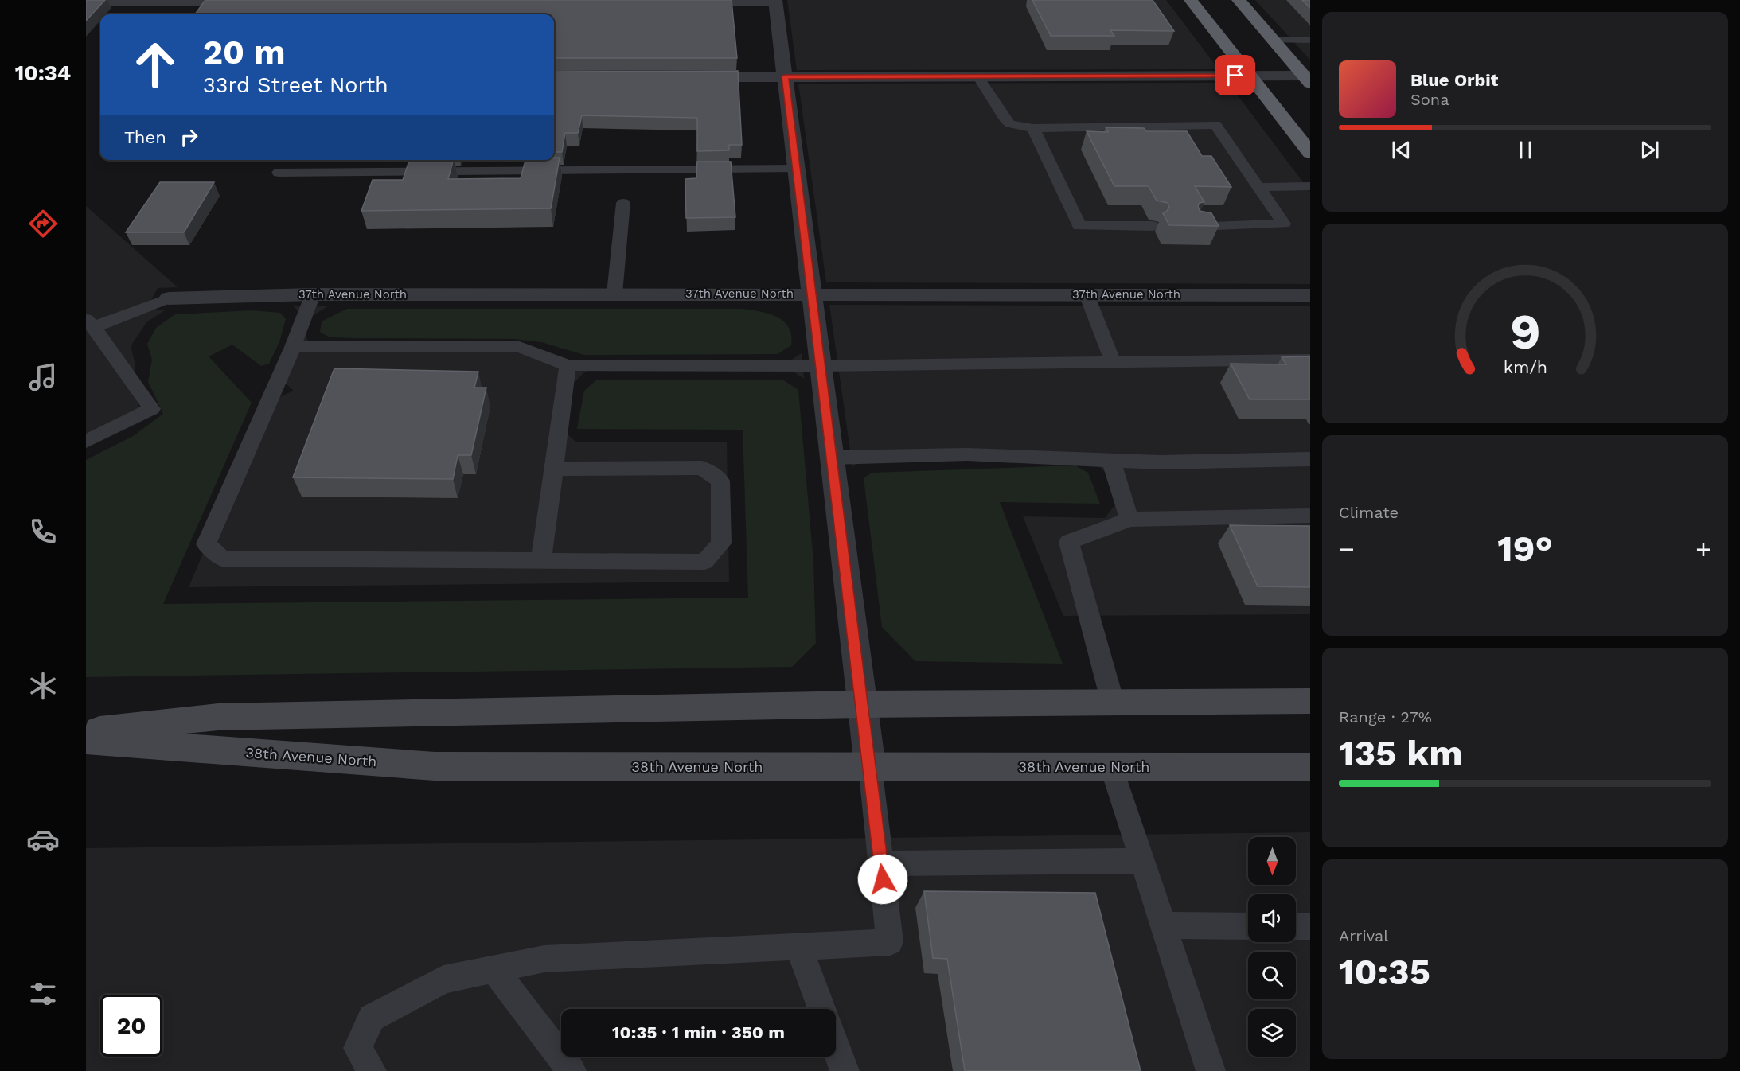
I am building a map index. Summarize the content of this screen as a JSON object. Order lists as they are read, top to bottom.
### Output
{
  "streets": {
    "main road": ["38th Avenue North"],
    "street": ["37th Avenue North"]
  },
  "north": "bottom",
  "page": {
    "tabs": "10:34",
    "turn": ["20 m", "33rd Street North"],
    "song": ["Blue Orbit", "Sona"],
    "then": "Then",
    "tile": [
      "Climate",
      ["Range · 27%", "135 km"],
      ["Arrival", "10:35"]
    ],
    "heat": ["−", "19°", "+"],
    "limit": "20",
    "trip": "10:35 · 1 min · 350 m",
    "gauge": ["9", "km/h"]
  }
}
